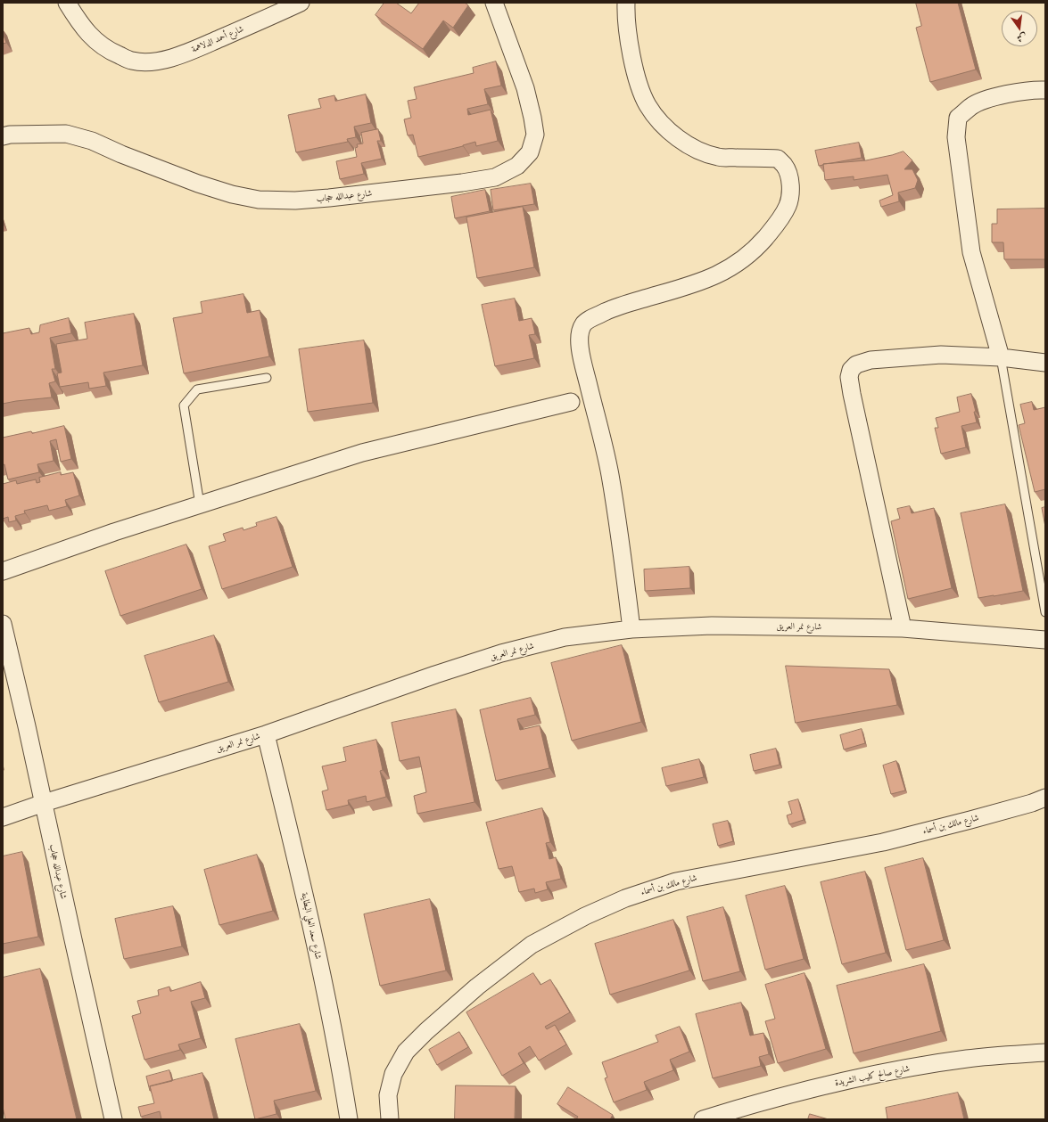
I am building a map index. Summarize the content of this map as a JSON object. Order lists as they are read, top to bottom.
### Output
{
  "streets": {
    "street": [
      "شارع أحمد الدلاهمة",
      "شارع عبدالله حجاب",
      "شارع نمر العريق",
      "شارع مالك بن أسماء",
      "شارع سعد العلي البطاينة",
      "شارع صالح كليب الشريدة"
    ]
  },
  "crossings": [
    ["شارع عبدالله حجاب", "شارع نمر العريق"],
    ["شارع نمر العريق", "شارع سعد العلي البطاينة"]
  ],
  "north": "bottom"
}
